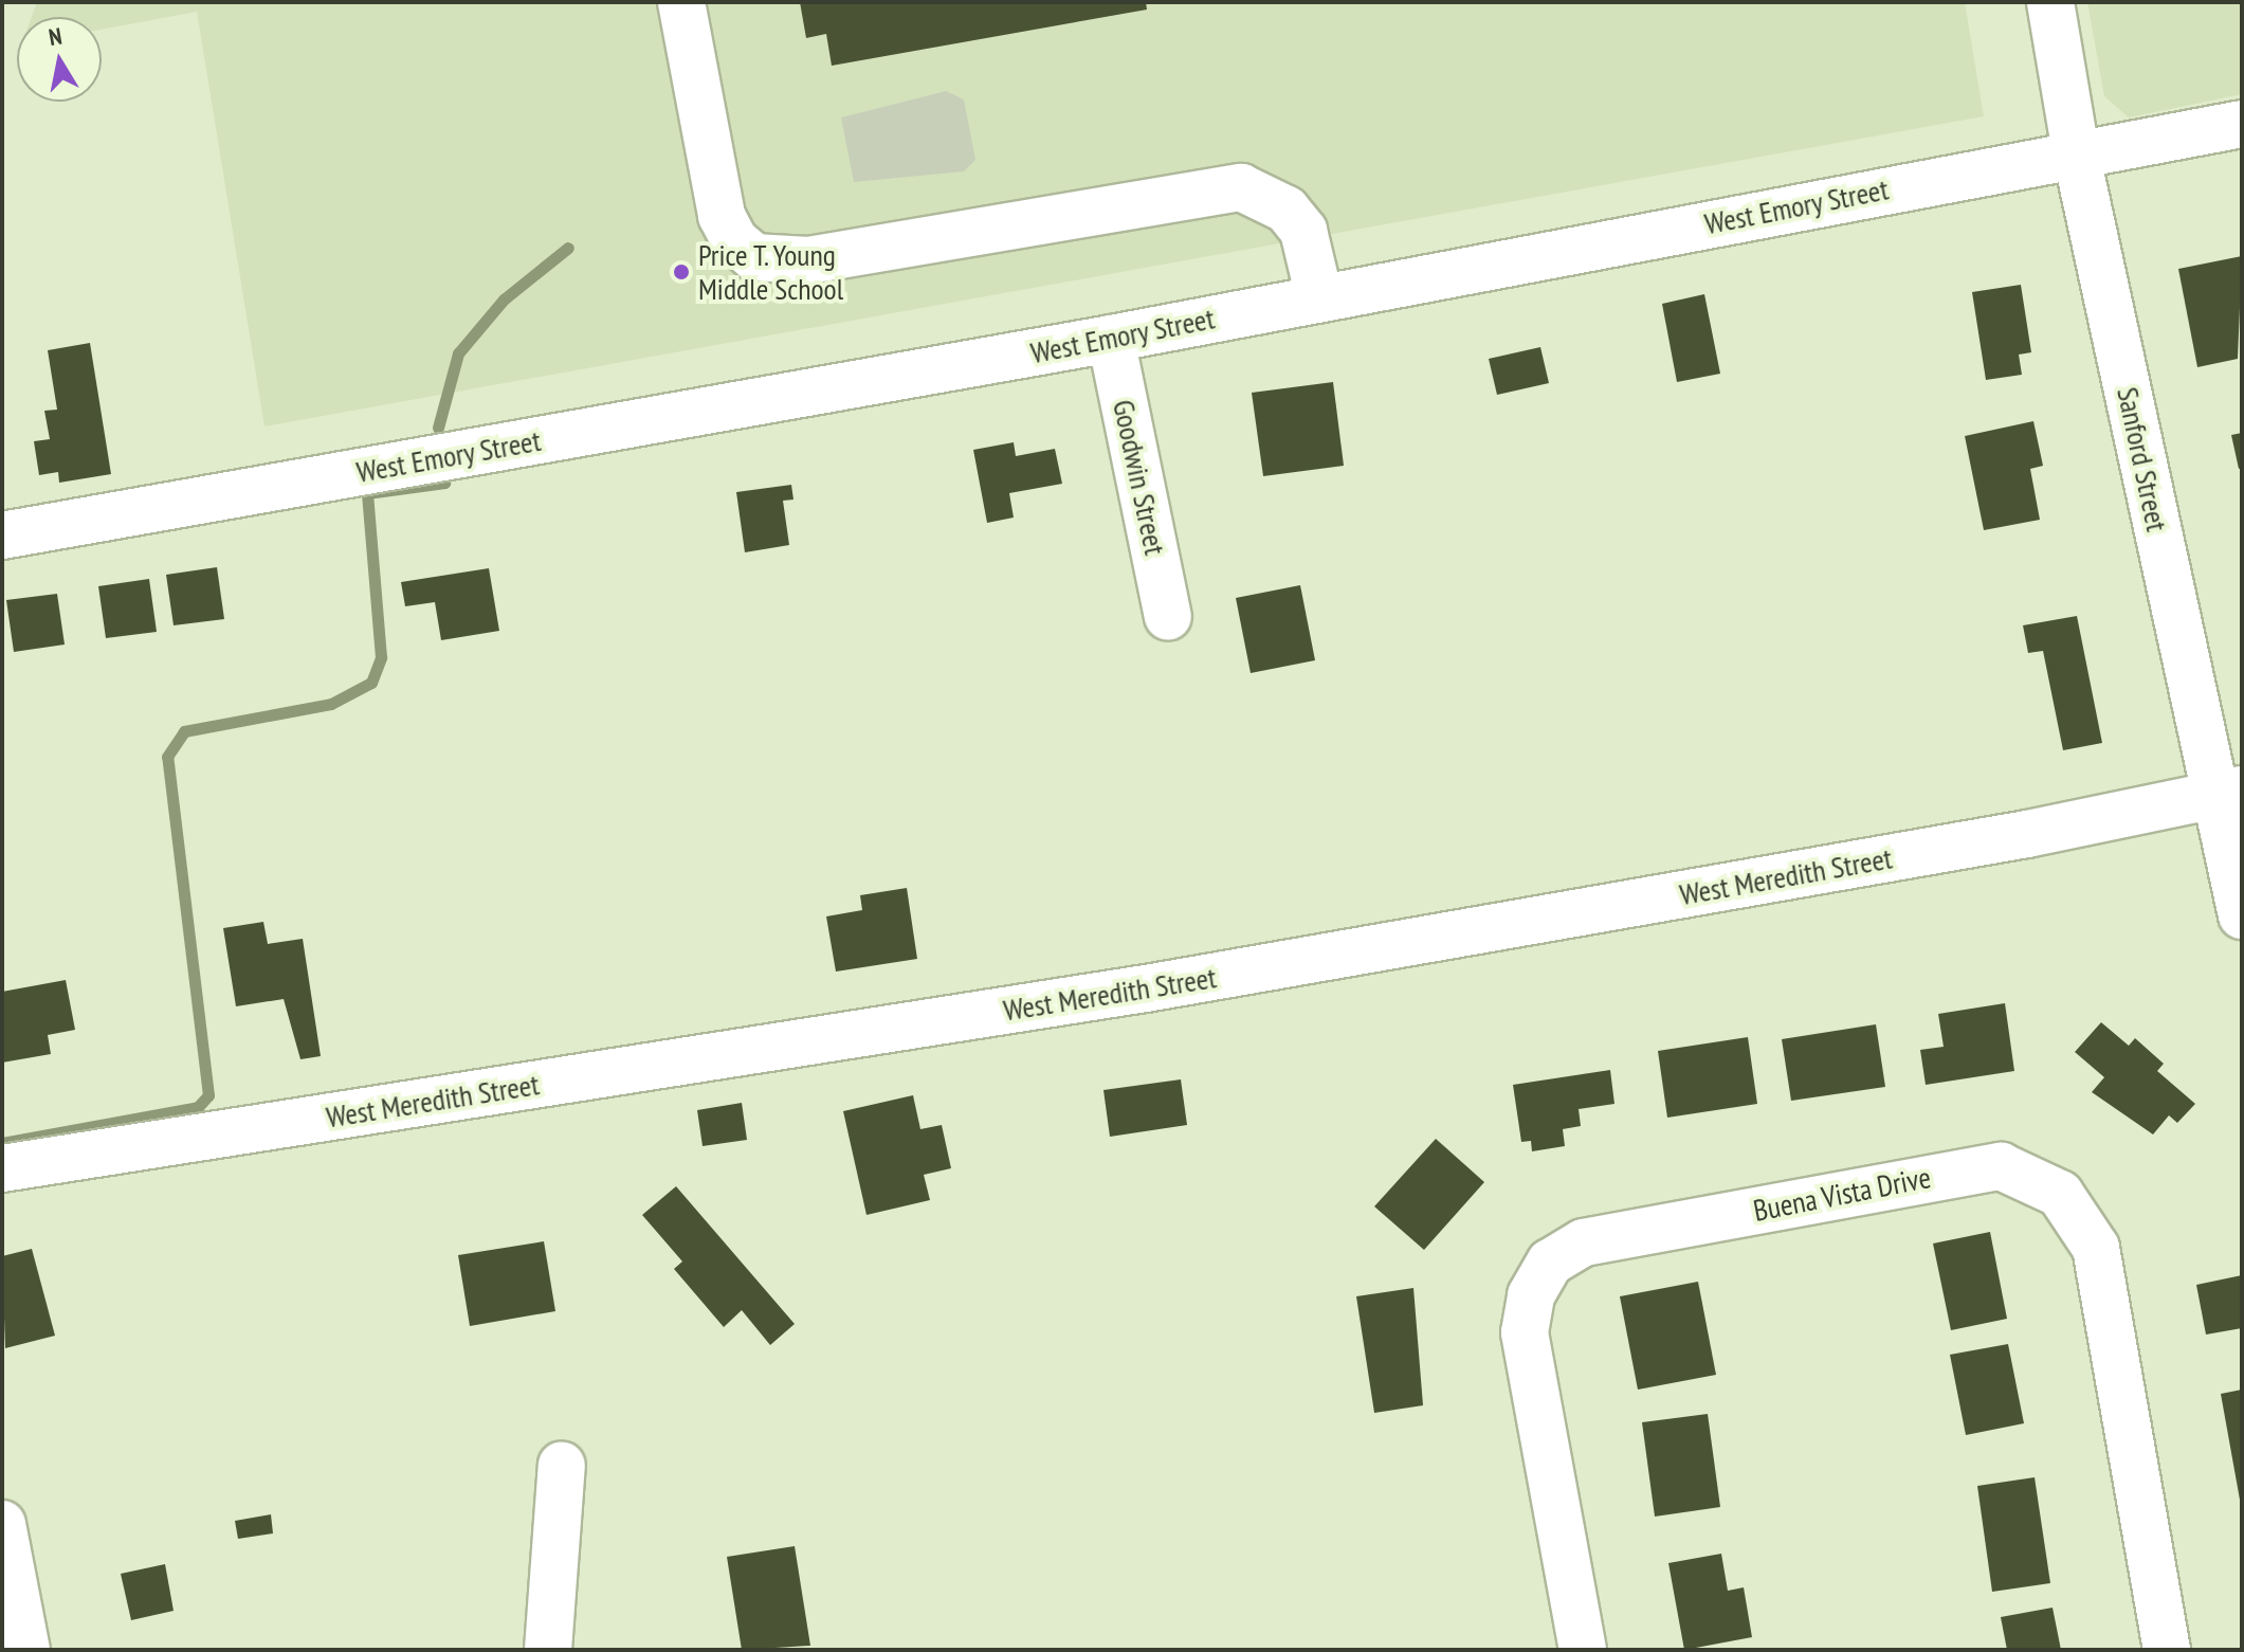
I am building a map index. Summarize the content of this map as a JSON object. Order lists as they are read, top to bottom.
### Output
{
  "streets": {
    "street": [
      "West Emory Street",
      "Sanford Street",
      "Goodwin Street",
      "West Meredith Street",
      "Buena Vista Drive"
    ]
  },
  "crossings": [
    ["West Emory Street", "Sanford Street"],
    ["West Emory Street", "Goodwin Street"],
    ["Sanford Street", "West Meredith Street"]
  ],
  "places": ["Price T. Young Middle School"],
  "north": "top"
}
